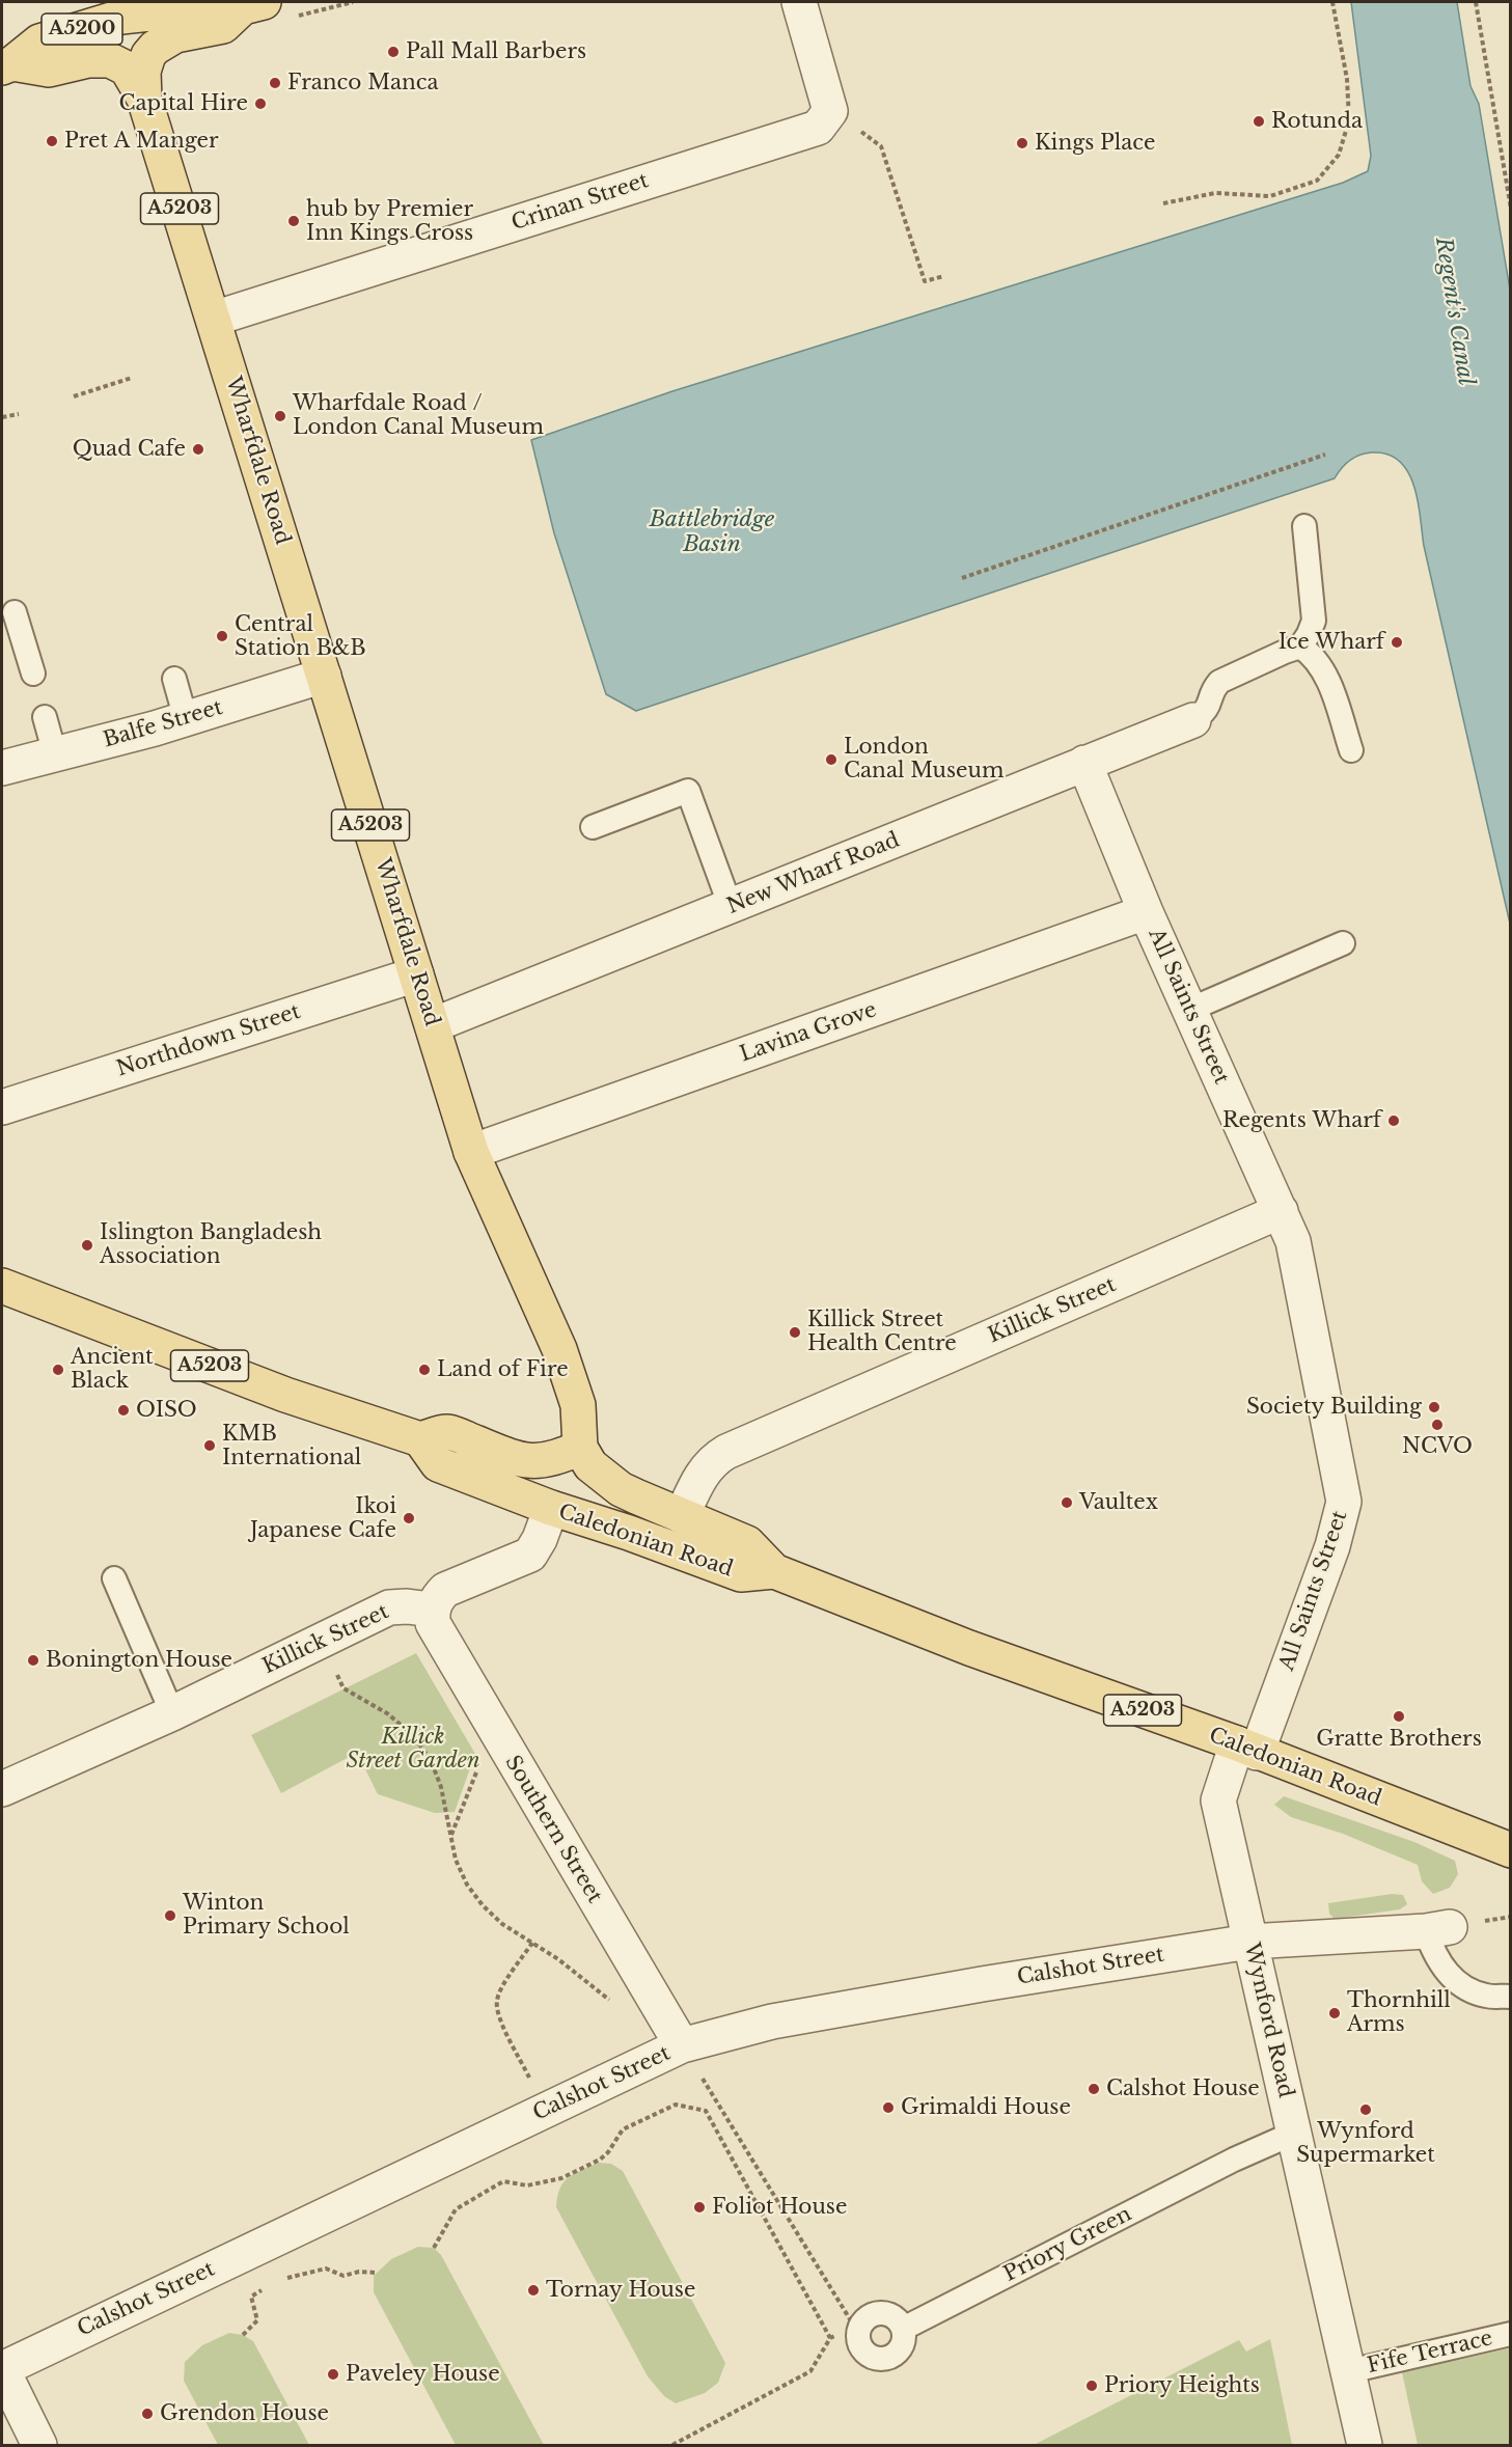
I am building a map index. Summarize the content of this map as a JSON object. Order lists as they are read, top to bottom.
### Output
{
  "streets": {
    "main road": [
      "A5200",
      "A5203",
      "Wharfdale Road",
      "Caledonian Road"
    ],
    "street": [
      "Crinan Street",
      "Balfe Street",
      "New Wharf Road",
      "All Saints Street",
      "Lavina Grove",
      "Northdown Street",
      "Killick Street",
      "Southern Street",
      "Calshot Street",
      "Wynford Road"
    ],
    "lane": ["Priory Green", "Fife Terrace"]
  },
  "crossings": [
    ["A5200", "Wharfdale Road"],
    ["Crinan Street", "Wharfdale Road"],
    ["A5203", "Wharfdale Road"],
    ["A5203", "Killick Street"],
    ["A5203", "Caledonian Road"],
    ["Wharfdale Road", "Balfe Street"],
    ["Wharfdale Road", "New Wharf Road"],
    ["Wharfdale Road", "Lavina Grove"],
    ["Wharfdale Road", "Northdown Street"],
    ["New Wharf Road", "All Saints Street"],
    ["All Saints Street", "Lavina Grove"],
    ["All Saints Street", "Killick Street"],
    ["All Saints Street", "Caledonian Road"],
    ["All Saints Street", "Wynford Road"],
    ["Killick Street", "Southern Street"],
    ["Caledonian Road", "Wynford Road"],
    ["Southern Street", "Calshot Street"],
    ["Calshot Street", "Wynford Road"],
    ["Wynford Road", "Priory Green"],
    ["Wynford Road", "Fife Terrace"]
  ],
  "water": ["Regent's Canal", "Battlebridge Basin"],
  "parks": ["Killick Street Garden"],
  "places": [
    "Pall Mall Barbers",
    "Franco Manca",
    "Capital Hire",
    "Rotunda",
    "Pret A Manger",
    "Kings Place",
    "hub by Premier Inn Kings Cross",
    "Wharfdale Road / London Canal Museum",
    "Quad Cafe",
    "Central Station B&B",
    "Ice Wharf",
    "London Canal Museum",
    "Regents Wharf",
    "Islington Bangladesh Association",
    "Killick Street Health Centre",
    "Ancient Black",
    "Land of Fire",
    "Society Building",
    "OISO",
    "NCVO",
    "KMB International",
    "Vaultex",
    "Ikoi Japanese Cafe",
    "Bonington House",
    "Gratte Brothers",
    "Winton Primary School",
    "Thornhill Arms",
    "Calshot House",
    "Grimaldi House",
    "Wynford Supermarket",
    "Foliot House",
    "Tornay House",
    "Paveley House",
    "Priory Heights",
    "Grendon House"
  ]
}
